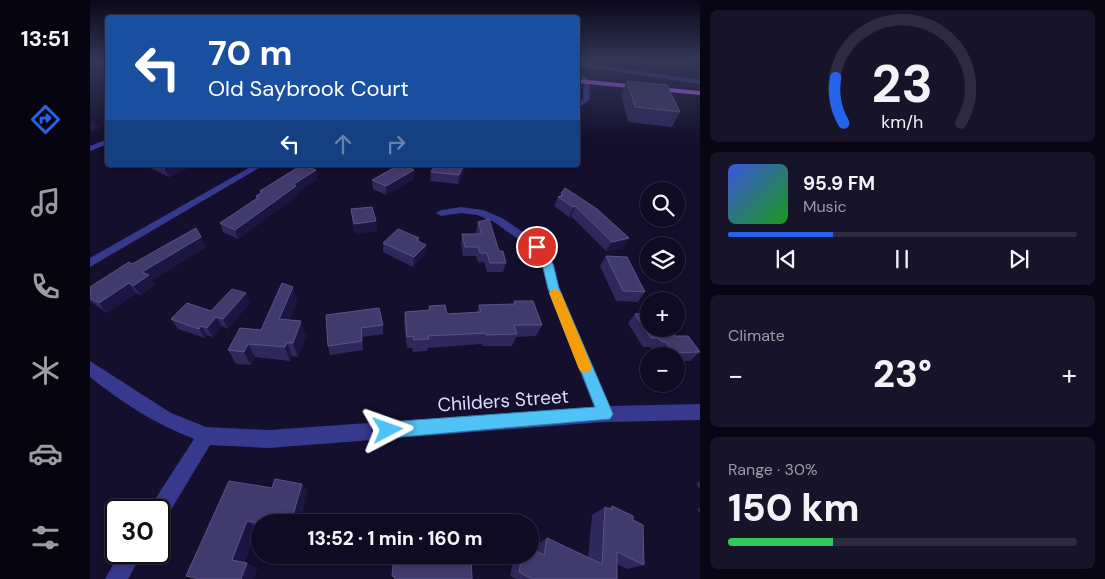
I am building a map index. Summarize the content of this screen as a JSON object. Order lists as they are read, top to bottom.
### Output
{
  "streets": {
    "street": ["Childers Street"]
  },
  "page": {
    "tabs": "13:51",
    "turn": ["70 m", "Old Saybrook Court"],
    "song": ["95.9 FM", "Music"],
    "map_buttons": ["+", "−"],
    "tile": [
      "Climate",
      ["Range · 30%", "150 km"]
    ],
    "heat": ["−", "23°", "+"],
    "limit": "30",
    "trip": "13:52 · 1 min · 160 m",
    "gauge": ["23", "km/h"]
  }
}
